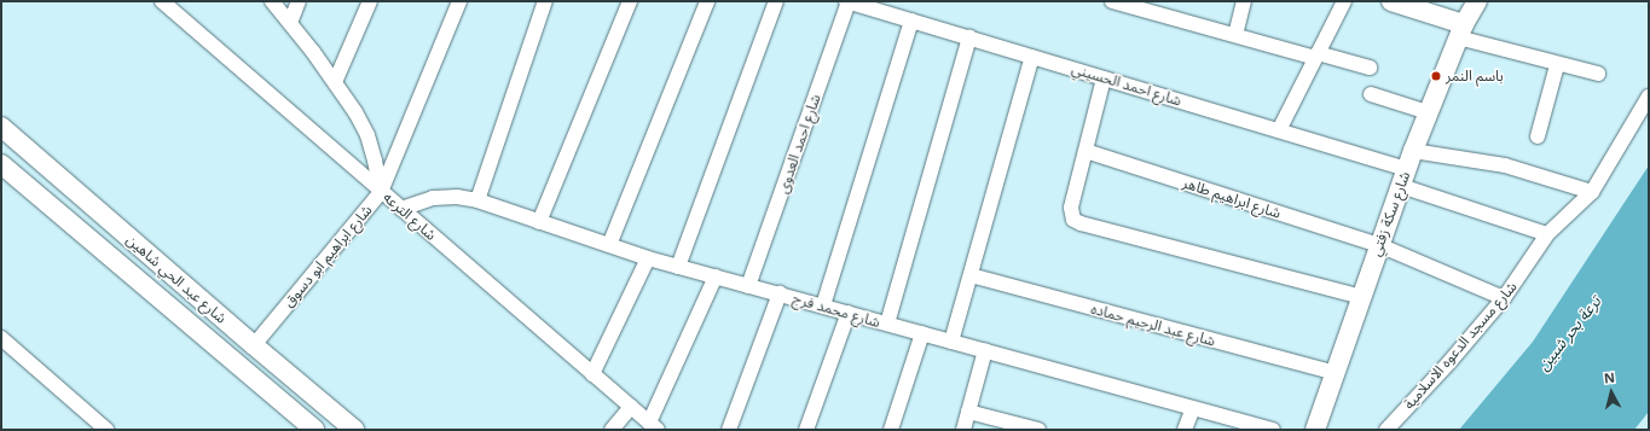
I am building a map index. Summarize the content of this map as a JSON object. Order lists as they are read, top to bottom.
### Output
{
  "streets": {
    "main road": ["شارع سكة زفتي", "شارع عبد الحي شاهين"],
    "street": [
      "شارع احمد الحسيني",
      "شارع احمد العدوى",
      "شارع ابراهيم طاهر",
      "شارع الترعه",
      "شارع ابراهيم ابو دسوق",
      "شارع محمد فرج",
      "شارع عبد الرحيم حماده",
      "شارع مسجد الدعوه الاسلامية"
    ]
  },
  "crossings": [
    ["شارع احمد الحسيني", "شارع احمد العدوى"],
    ["شارع احمد الحسيني", "شارع سكة زفتي"],
    ["شارع احمد العدوى", "شارع محمد فرج"],
    ["شارع ابراهيم طاهر", "شارع سكة زفتي"],
    ["شارع ابراهيم طاهر", "شارع مسجد الدعوه الاسلامية"],
    ["شارع سكة زفتي", "شارع عبد الرحيم حماده"],
    ["شارع الترعه", "شارع ابراهيم ابو دسوق"],
    ["شارع الترعه", "شارع محمد فرج"],
    ["شارع ابراهيم ابو دسوق", "شارع عبد الحي شاهين"]
  ],
  "water": ["ترعة بحر شبين"],
  "places": ["باسم النمر"],
  "north": "top"
}
